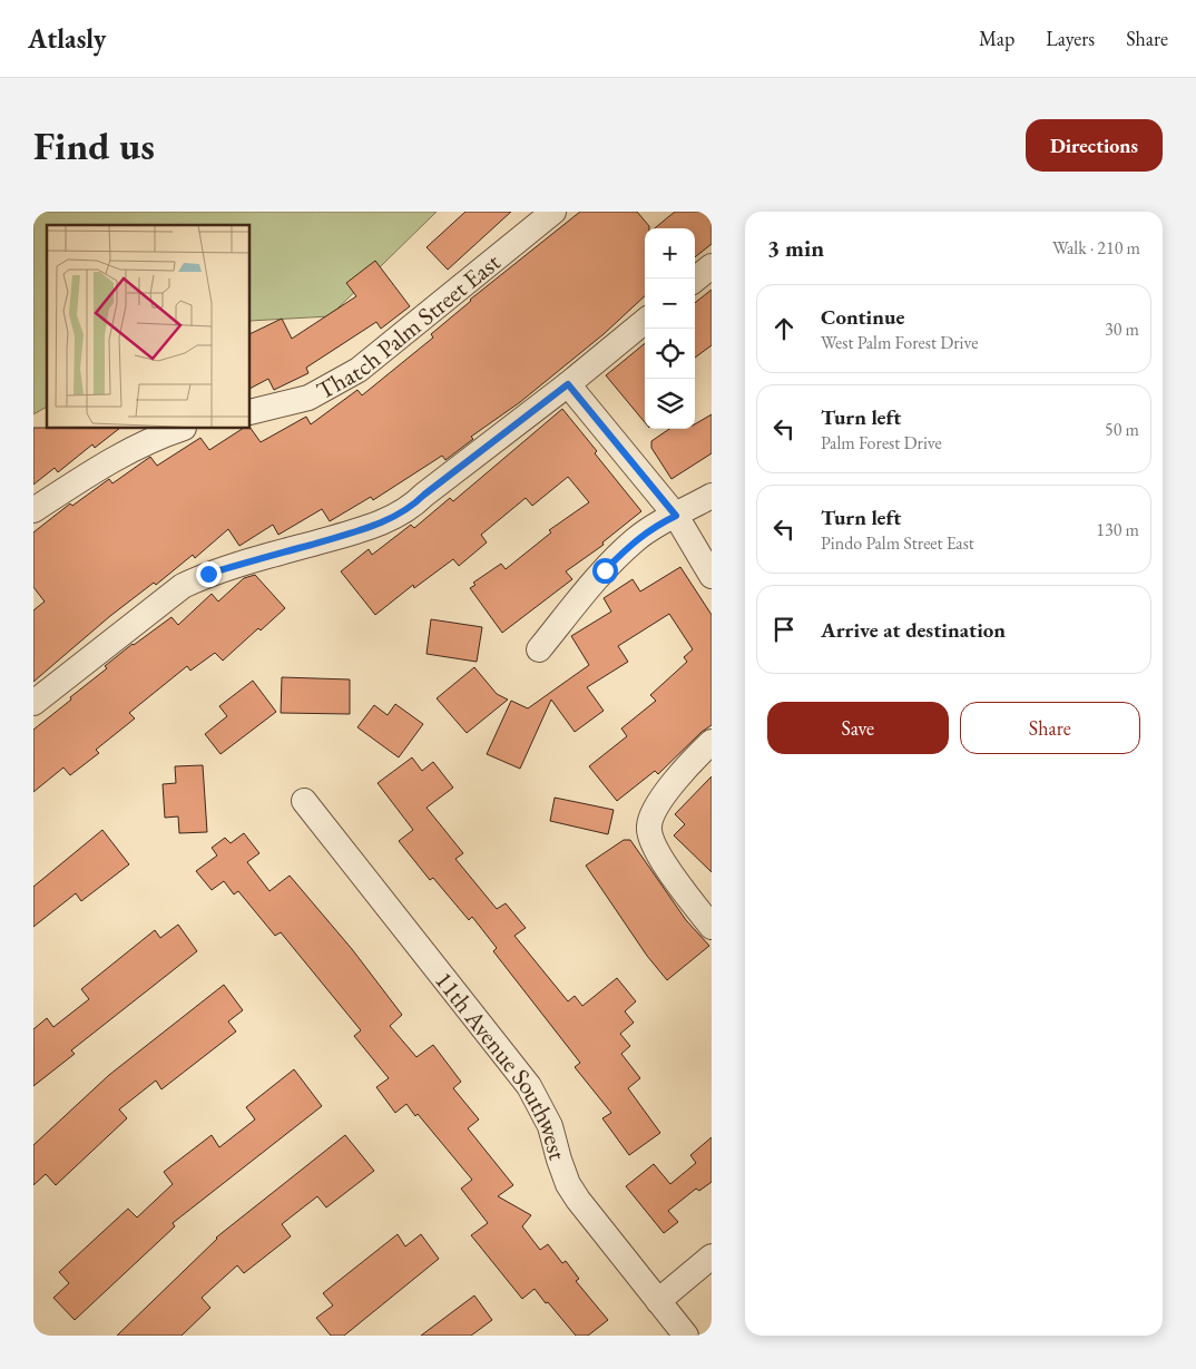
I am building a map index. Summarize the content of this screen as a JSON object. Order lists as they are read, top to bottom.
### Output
{
  "streets": {
    "street": ["Thatch Palm Street East", "11th Avenue Southwest"]
  },
  "page": {
    "header": "Atlasly",
    "nav": ["Map", "Layers", "Share"],
    "buttons": [
      "Directions",
      ["Save", "Share"]
    ],
    "title": "Find us",
    "heading": ["3 min", "Walk · 210 m"],
    "map_buttons": ["+", "−"],
    "list": [
      ["Continue", "West Palm Forest Drive", "30 m"],
      ["Turn left", "Palm Forest Drive", "50 m"],
      ["Turn left", "Pindo Palm Street East", "130 m"],
      "Arrive at destination"
    ]
  }
}
